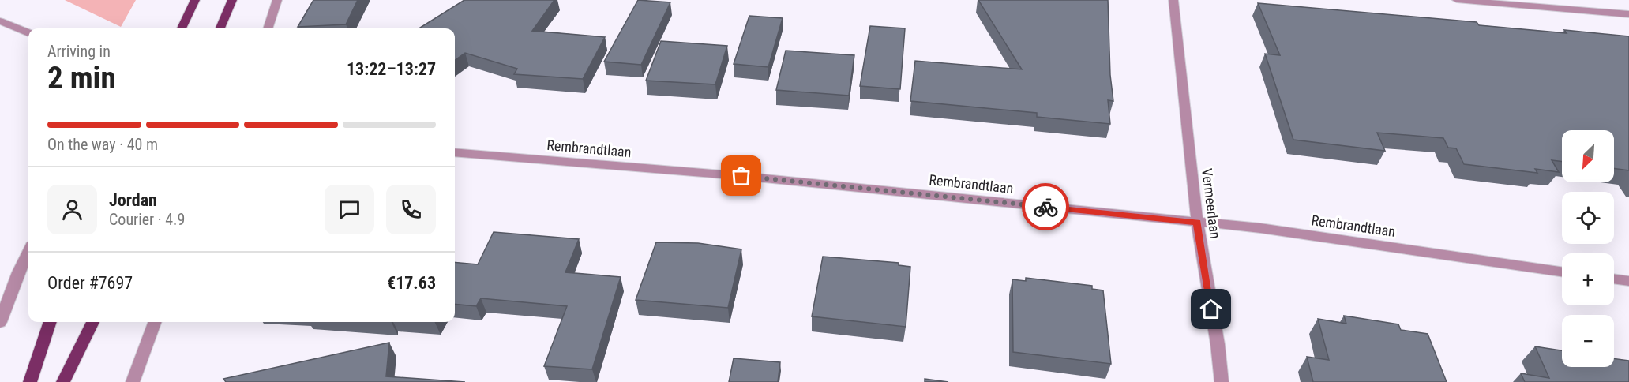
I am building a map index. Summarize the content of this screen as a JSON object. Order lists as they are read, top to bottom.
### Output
{
  "streets": {
    "street": ["Rembrandtlaan", "Vermeerlaan"]
  },
  "crossings": [
    ["Rembrandtlaan", "Vermeerlaan"]
  ],
  "north": "bottom left",
  "page": {
    "heading": ["2 min", "Arriving in", "13:22–13:27"],
    "panel": [
      "Jordan",
      "Courier · 4.9",
      "Order #7697",
      "€17.63"
    ],
    "bar": "On the way · 40 m",
    "map_buttons": ["+", "−"]
  }
}
